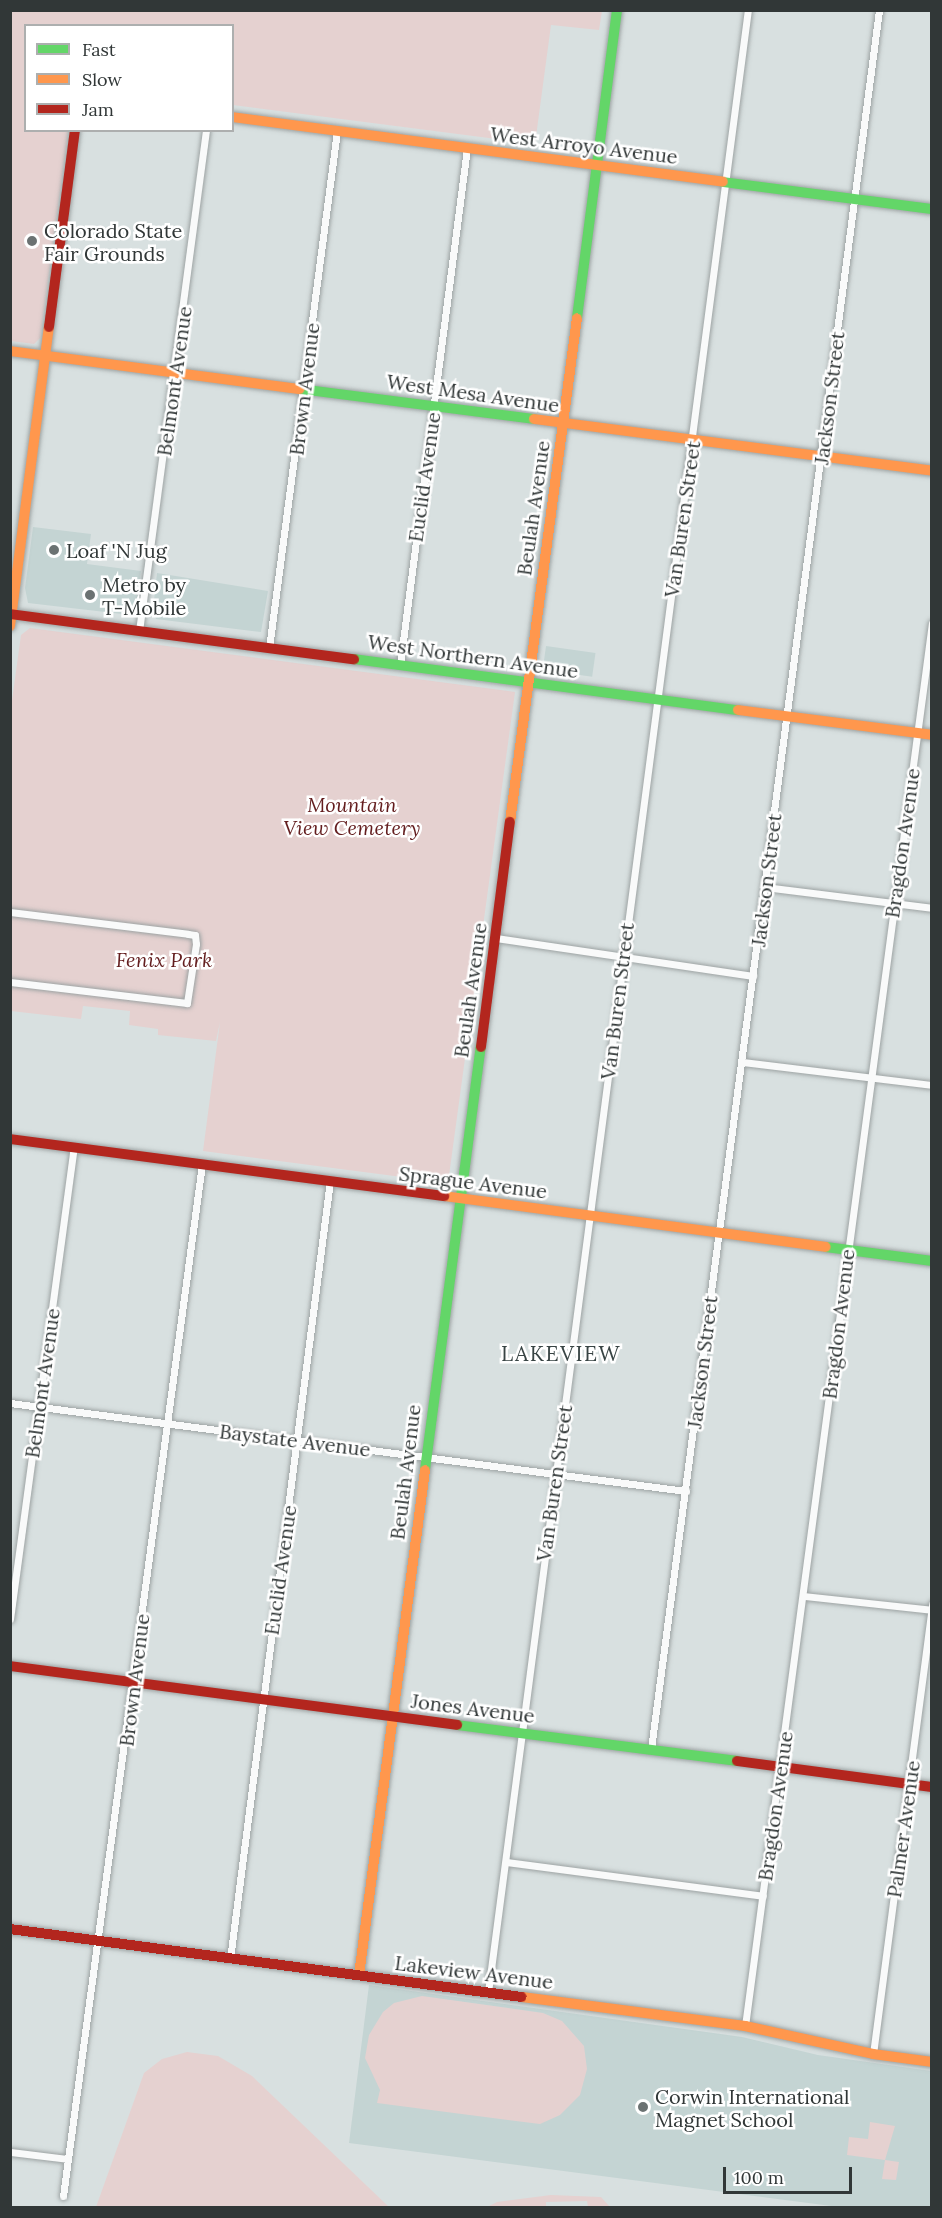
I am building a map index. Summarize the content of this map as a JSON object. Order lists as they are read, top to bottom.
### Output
{
  "streets": {
    "street": [
      "West Arroyo Avenue",
      "Belmont Avenue",
      "Brown Avenue",
      "West Mesa Avenue",
      "Jackson Street",
      "Euclid Avenue",
      "Beulah Avenue",
      "Van Buren Street",
      "West Northern Avenue",
      "Bragdon Avenue",
      "Sprague Avenue",
      "Baystate Avenue",
      "Jones Avenue",
      "Palmer Avenue",
      "Lakeview Avenue"
    ]
  },
  "crossings": [
    ["West Arroyo Avenue", "Brown Avenue"],
    ["West Arroyo Avenue", "Jackson Street"],
    ["West Arroyo Avenue", "Euclid Avenue"],
    ["West Arroyo Avenue", "Beulah Avenue"],
    ["West Arroyo Avenue", "Van Buren Street"],
    ["Belmont Avenue", "West Mesa Avenue"],
    ["Belmont Avenue", "West Northern Avenue"],
    ["Belmont Avenue", "Sprague Avenue"],
    ["Belmont Avenue", "Baystate Avenue"],
    ["Brown Avenue", "West Mesa Avenue"],
    ["Brown Avenue", "West Northern Avenue"],
    ["Brown Avenue", "Sprague Avenue"],
    ["Brown Avenue", "Baystate Avenue"],
    ["Brown Avenue", "Jones Avenue"],
    ["Brown Avenue", "Lakeview Avenue"],
    ["West Mesa Avenue", "Jackson Street"],
    ["West Mesa Avenue", "Euclid Avenue"],
    ["West Mesa Avenue", "Beulah Avenue"],
    ["West Mesa Avenue", "Van Buren Street"],
    ["Jackson Street", "West Northern Avenue"],
    ["Jackson Street", "Sprague Avenue"],
    ["Jackson Street", "Baystate Avenue"],
    ["Jackson Street", "Jones Avenue"],
    ["Euclid Avenue", "West Northern Avenue"],
    ["Euclid Avenue", "Sprague Avenue"],
    ["Euclid Avenue", "Baystate Avenue"],
    ["Euclid Avenue", "Jones Avenue"],
    ["Euclid Avenue", "Lakeview Avenue"],
    ["Beulah Avenue", "West Northern Avenue"],
    ["Beulah Avenue", "Sprague Avenue"],
    ["Beulah Avenue", "Baystate Avenue"],
    ["Beulah Avenue", "Jones Avenue"],
    ["Beulah Avenue", "Lakeview Avenue"],
    ["Van Buren Street", "West Northern Avenue"],
    ["Van Buren Street", "Sprague Avenue"],
    ["Van Buren Street", "Baystate Avenue"],
    ["Van Buren Street", "Jones Avenue"],
    ["Van Buren Street", "Lakeview Avenue"],
    ["West Northern Avenue", "Bragdon Avenue"],
    ["Bragdon Avenue", "Sprague Avenue"],
    ["Bragdon Avenue", "Jones Avenue"],
    ["Bragdon Avenue", "Lakeview Avenue"],
    ["Jones Avenue", "Palmer Avenue"],
    ["Palmer Avenue", "Lakeview Avenue"]
  ],
  "districts": ["LAKEVIEW"],
  "parks": ["Mountain View Cemetery", "Fenix Park"],
  "places": [
    "Colorado State Fair Grounds",
    "Loaf 'N Jug",
    "Metro by T-Mobile",
    "Corwin International Magnet School"
  ],
  "legend": ["Fast", "Slow", "Jam"],
  "scale_bar": "100 m"
}
